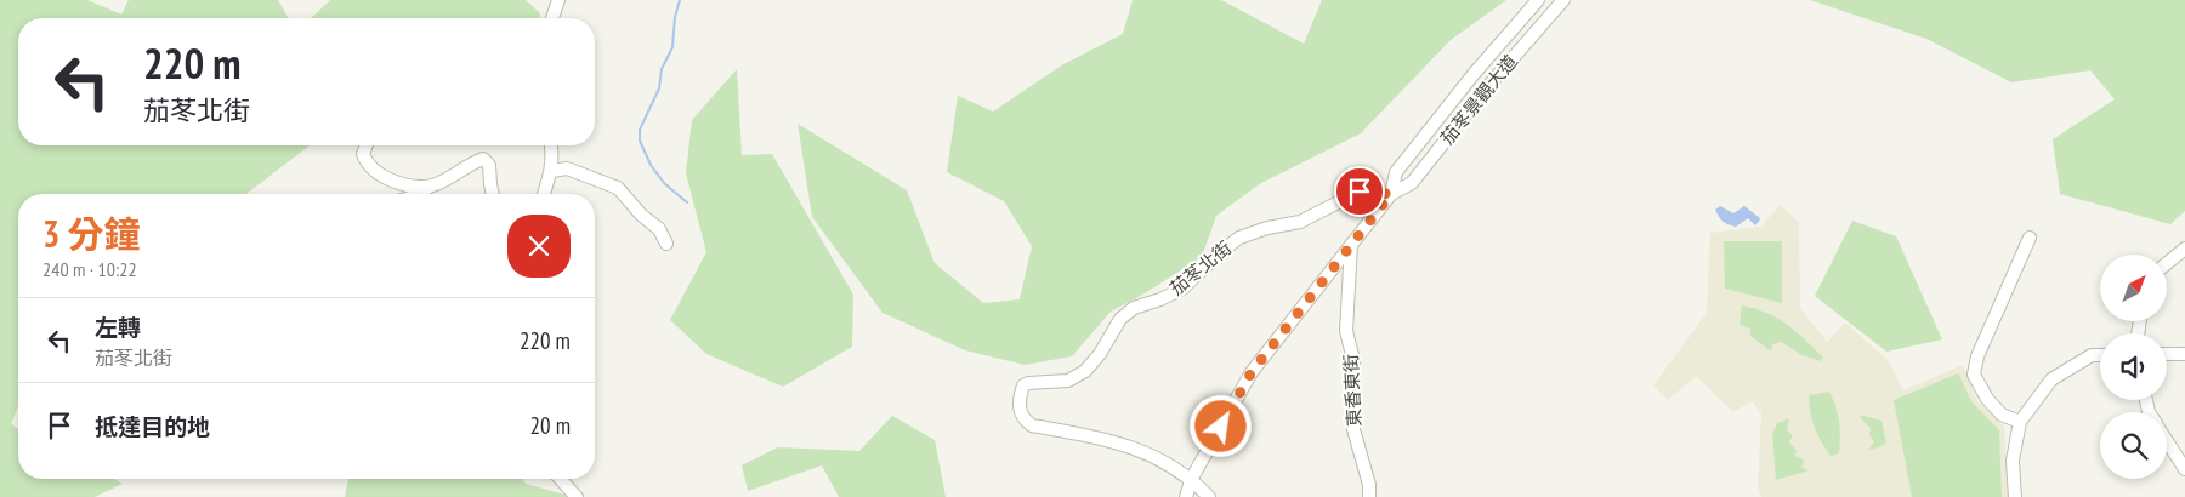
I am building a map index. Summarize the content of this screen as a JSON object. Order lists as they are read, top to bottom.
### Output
{
  "streets": {
    "street": ["茄苳景觀大道", "茄苳北街", "東香東街"]
  },
  "crossings": [
    ["茄苳景觀大道", "茄苳北街"],
    ["茄苳景觀大道", "東香東街"]
  ],
  "north": "top right",
  "page": {
    "turn": ["220 m", "茄苳北街"],
    "heading": ["3 分鐘", "240 m · 10:22"],
    "list": [
      {
        "name": "左轉",
        "note": "茄苳北街",
        "value": "220 m"
      },
      {
        "name": "抵達目的地",
        "value": "20 m"
      }
    ]
  }
}
